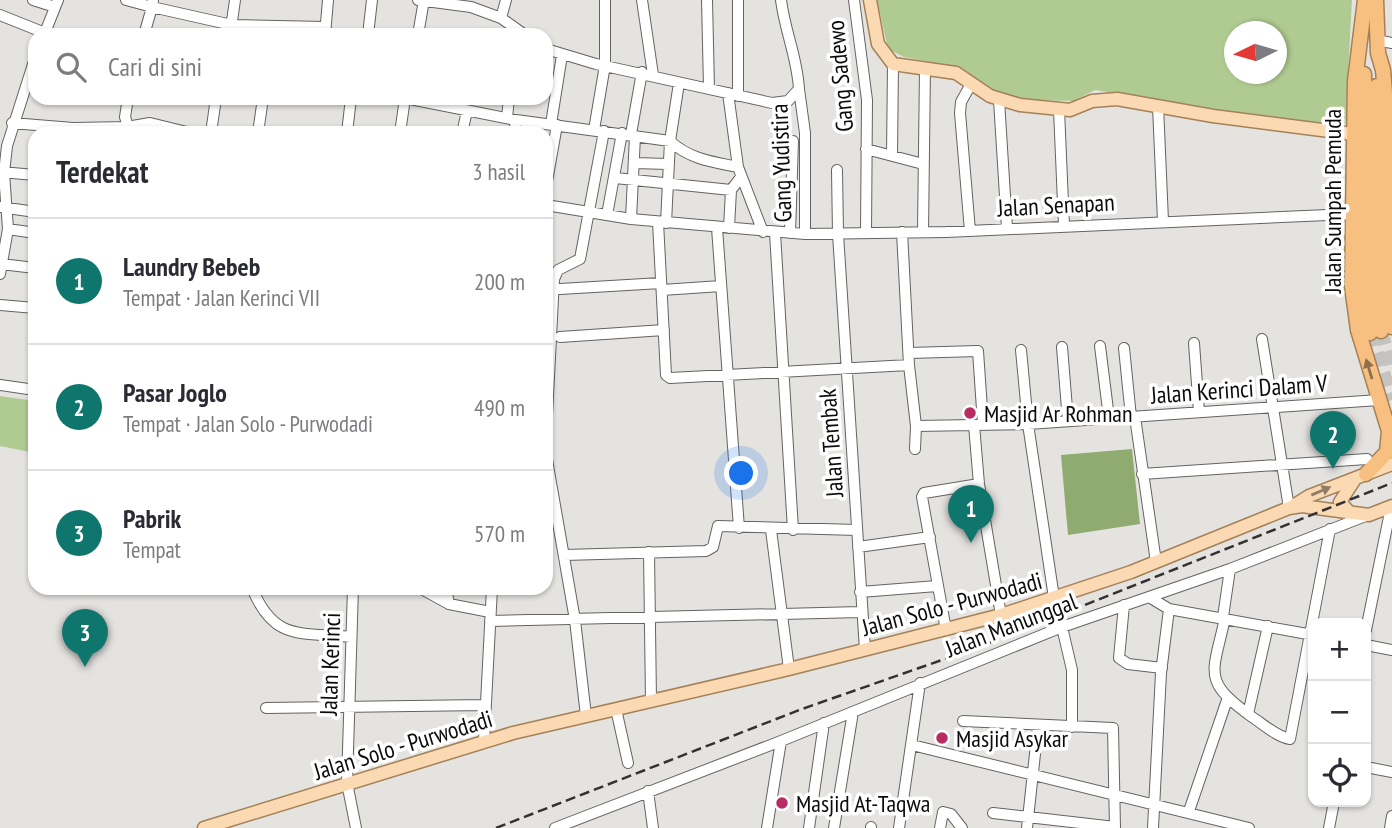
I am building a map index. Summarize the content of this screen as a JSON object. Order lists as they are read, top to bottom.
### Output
{
  "streets": {
    "highway": ["Jalan Sumpah Pemuda"],
    "main road": ["Jalan Solo - Purwodadi", "Jalan Manunggal"],
    "street": [
      "Gang Sadewo",
      "Gang Yudistira",
      "Jalan Senapan",
      "Jalan Kerinci Dalam V",
      "Jalan Tembak",
      "Jalan Kerinci"
    ]
  },
  "crossings": [
    ["Gang Sadewo", "Jalan Senapan"],
    ["Gang Yudistira", "Jalan Senapan"],
    ["Jalan Sumpah Pemuda", "Jalan Senapan"],
    ["Jalan Sumpah Pemuda", "Jalan Kerinci Dalam V"],
    ["Jalan Sumpah Pemuda", "Jalan Solo - Purwodadi"],
    ["Jalan Senapan", "Jalan Tembak"],
    ["Jalan Tembak", "Jalan Solo - Purwodadi"],
    ["Jalan Solo - Purwodadi", "Jalan Manunggal"],
    ["Jalan Solo - Purwodadi", "Jalan Kerinci"]
  ],
  "places": ["Masjid Ar Rohman", "Masjid Asykar", "Masjid At-Taqwa"],
  "north": "left",
  "page": {
    "search": "Cari di sini",
    "heading": ["Terdekat", "3 hasil"],
    "list": [
      {
        "mark": "1",
        "name": "Laundry Bebeb",
        "note": "Tempat · Jalan Kerinci VII",
        "value": "200 m"
      },
      {
        "mark": "2",
        "name": "Pasar Joglo",
        "note": "Tempat · Jalan Solo - Purwodadi",
        "value": "490 m"
      },
      {
        "mark": "3",
        "name": "Pabrik",
        "note": "Tempat",
        "value": "570 m"
      }
    ],
    "pins": ["2", "1", "3"],
    "map_buttons": ["+", "−"]
  }
}
